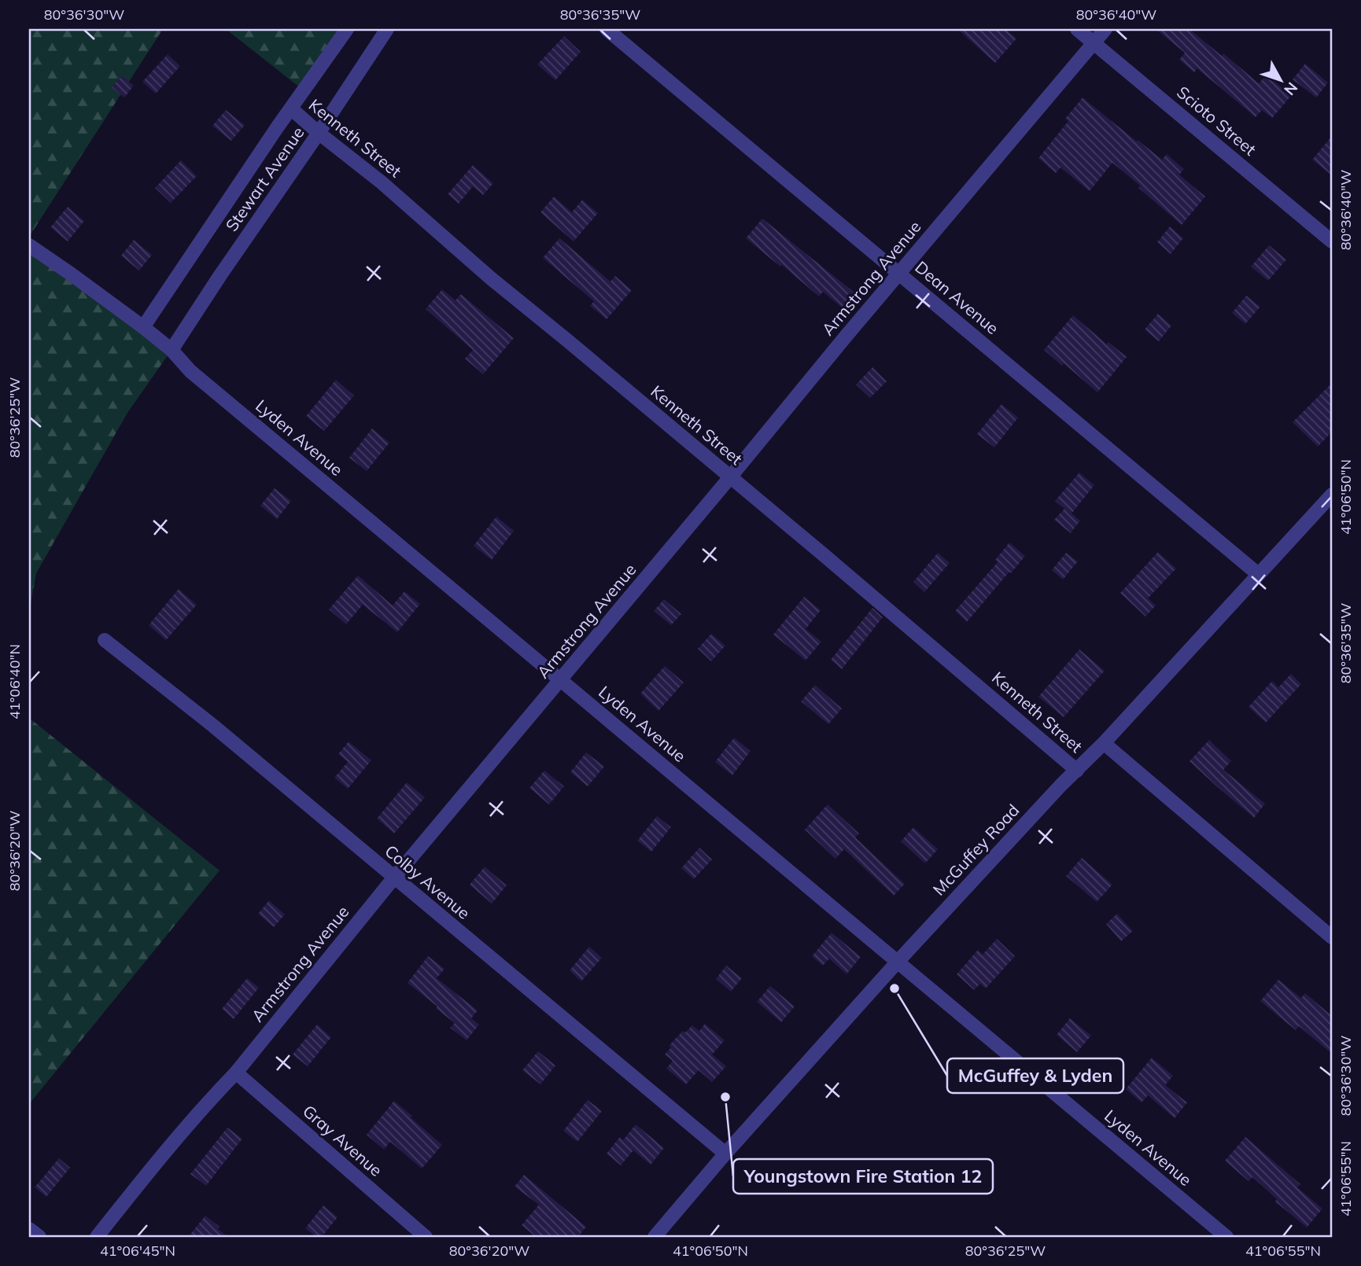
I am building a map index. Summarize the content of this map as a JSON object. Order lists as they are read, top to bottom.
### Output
{
  "streets": {
    "street": [
      "Scioto Street",
      "Kenneth Street",
      "Stewart Avenue",
      "Armstrong Avenue",
      "Dean Avenue",
      "Lyden Avenue",
      "McGuffey Road",
      "Colby Avenue",
      "Gray Avenue"
    ]
  },
  "crossings": [
    ["Scioto Street", "Armstrong Avenue"],
    ["Kenneth Street", "Stewart Avenue"],
    ["Kenneth Street", "Armstrong Avenue"],
    ["Kenneth Street", "McGuffey Road"],
    ["Stewart Avenue", "Lyden Avenue"],
    ["Armstrong Avenue", "Dean Avenue"],
    ["Armstrong Avenue", "Lyden Avenue"],
    ["Armstrong Avenue", "Colby Avenue"],
    ["Armstrong Avenue", "Gray Avenue"],
    ["Dean Avenue", "McGuffey Road"],
    ["Lyden Avenue", "McGuffey Road"],
    ["McGuffey Road", "Colby Avenue"]
  ],
  "places": ["McGuffey & Lyden", "Youngstown Fire Station 12"],
  "north": "bottom right",
  "coordinates": [
    "80°36'30\"W",
    "80°36'35\"W",
    "80°36'40\"W",
    "80°36'25\"W",
    "41°06'50\"N",
    "41°06'40\"N",
    "80°36'20\"W",
    "41°06'55\"N",
    "41°06'45\"N"
  ]
}
